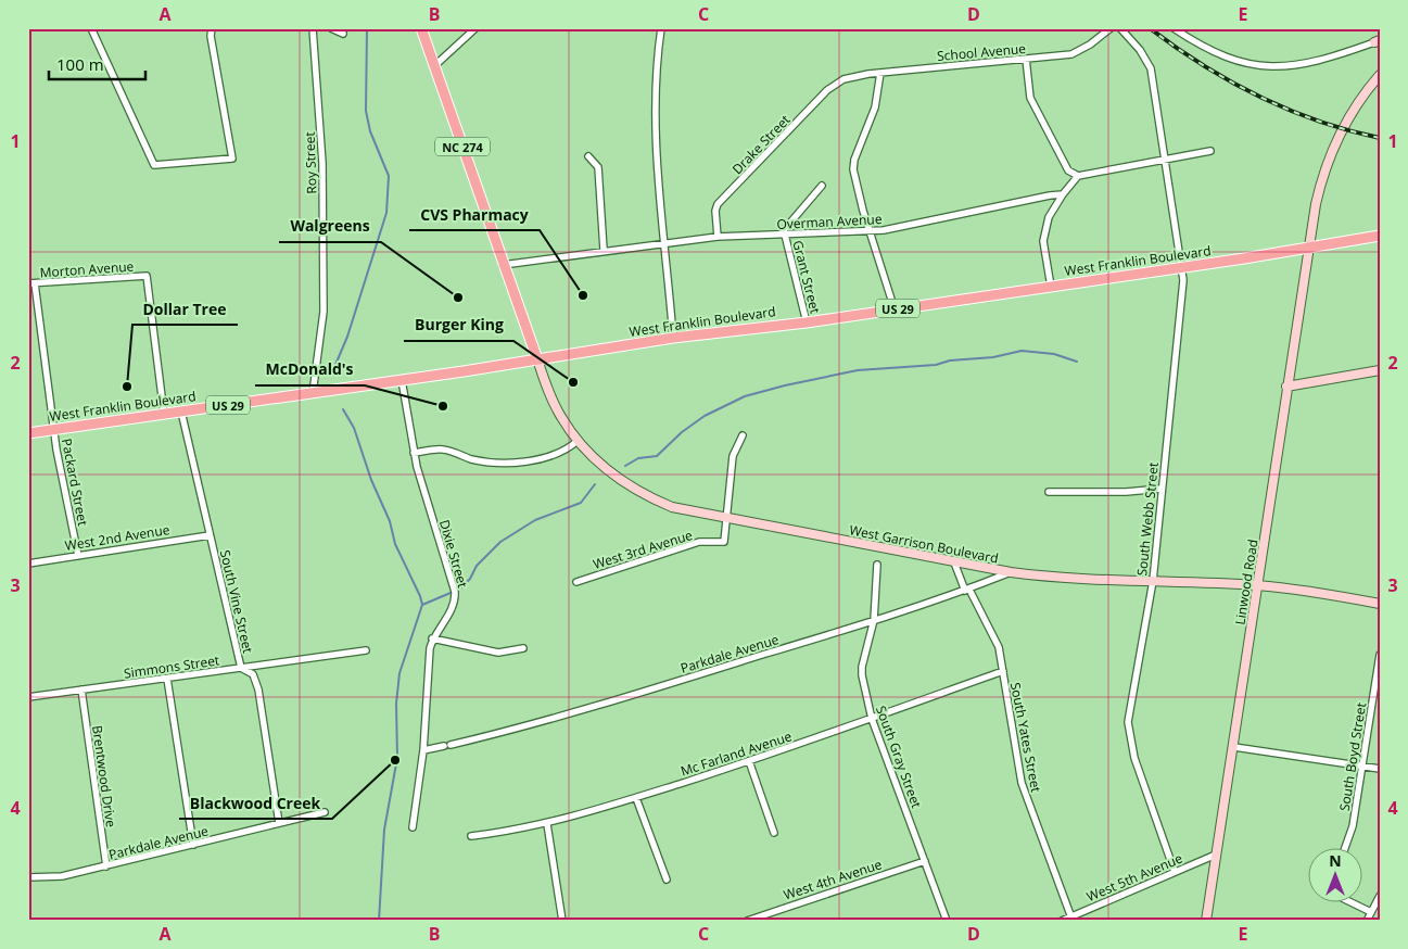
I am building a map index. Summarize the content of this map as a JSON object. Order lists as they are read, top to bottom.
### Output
{
  "streets": {
    "main road": [
      "NC 274",
      "West Franklin Boulevard",
      "US 29",
      "West Garrison Boulevard",
      "Linwood Road"
    ],
    "street": [
      "School Avenue",
      "Drake Street",
      "Roy Street",
      "Overman Avenue",
      "Morton Avenue",
      "Grant Street",
      "Packard Street",
      "South Webb Street",
      "West 2nd Avenue",
      "West 3rd Avenue",
      "Dixie Street",
      "South Vine Street",
      "Parkdale Avenue",
      "Simmons Street",
      "South Yates Street",
      "Mc Farland Avenue",
      "South Gray Street",
      "South Boyd Street",
      "Brentwood Drive",
      "West 5th Avenue",
      "West 4th Avenue"
    ]
  },
  "crossings": [
    ["School Avenue", "Drake Street"],
    ["Drake Street", "Overman Avenue"],
    ["NC 274", "Overman Avenue"],
    ["NC 274", "West Franklin Boulevard"],
    ["NC 274", "West Garrison Boulevard"],
    ["Roy Street", "West Franklin Boulevard"],
    ["Overman Avenue", "Grant Street"],
    ["West Franklin Boulevard", "Morton Avenue"],
    ["West Franklin Boulevard", "Grant Street"],
    ["West Franklin Boulevard", "Packard Street"],
    ["West Franklin Boulevard", "South Webb Street"],
    ["West Franklin Boulevard", "West Garrison Boulevard"],
    ["West Franklin Boulevard", "Dixie Street"],
    ["West Franklin Boulevard", "Linwood Road"],
    ["West Franklin Boulevard", "South Vine Street"],
    ["Morton Avenue", "Packard Street"],
    ["Packard Street", "West 2nd Avenue"],
    ["South Webb Street", "West Garrison Boulevard"],
    ["South Webb Street", "West 5th Avenue"],
    ["West 2nd Avenue", "South Vine Street"],
    ["West Garrison Boulevard", "West 3rd Avenue"],
    ["West Garrison Boulevard", "Linwood Road"],
    ["West Garrison Boulevard", "Parkdale Avenue"],
    ["West Garrison Boulevard", "South Yates Street"],
    ["Dixie Street", "Parkdale Avenue"],
    ["Linwood Road", "West 5th Avenue"],
    ["South Vine Street", "Parkdale Avenue"],
    ["South Vine Street", "Simmons Street"],
    ["Parkdale Avenue", "South Yates Street"],
    ["Parkdale Avenue", "South Gray Street"],
    ["Parkdale Avenue", "Brentwood Drive"],
    ["Simmons Street", "Brentwood Drive"],
    ["South Yates Street", "Mc Farland Avenue"],
    ["South Yates Street", "West 5th Avenue"],
    ["Mc Farland Avenue", "South Gray Street"],
    ["South Gray Street", "West 4th Avenue"]
  ],
  "places": [
    "CVS Pharmacy",
    "Walgreens",
    "Burger King",
    "Dollar Tree",
    "McDonald's",
    "Blackwood Creek"
  ],
  "scale_bar": "100 m",
  "north": "top",
  "grid": {
    "columns": [
      "A",
      "B",
      "C",
      "D",
      "E"
    ],
    "rows": [
      "1",
      "2",
      "3",
      "4"
    ]
  }
}
